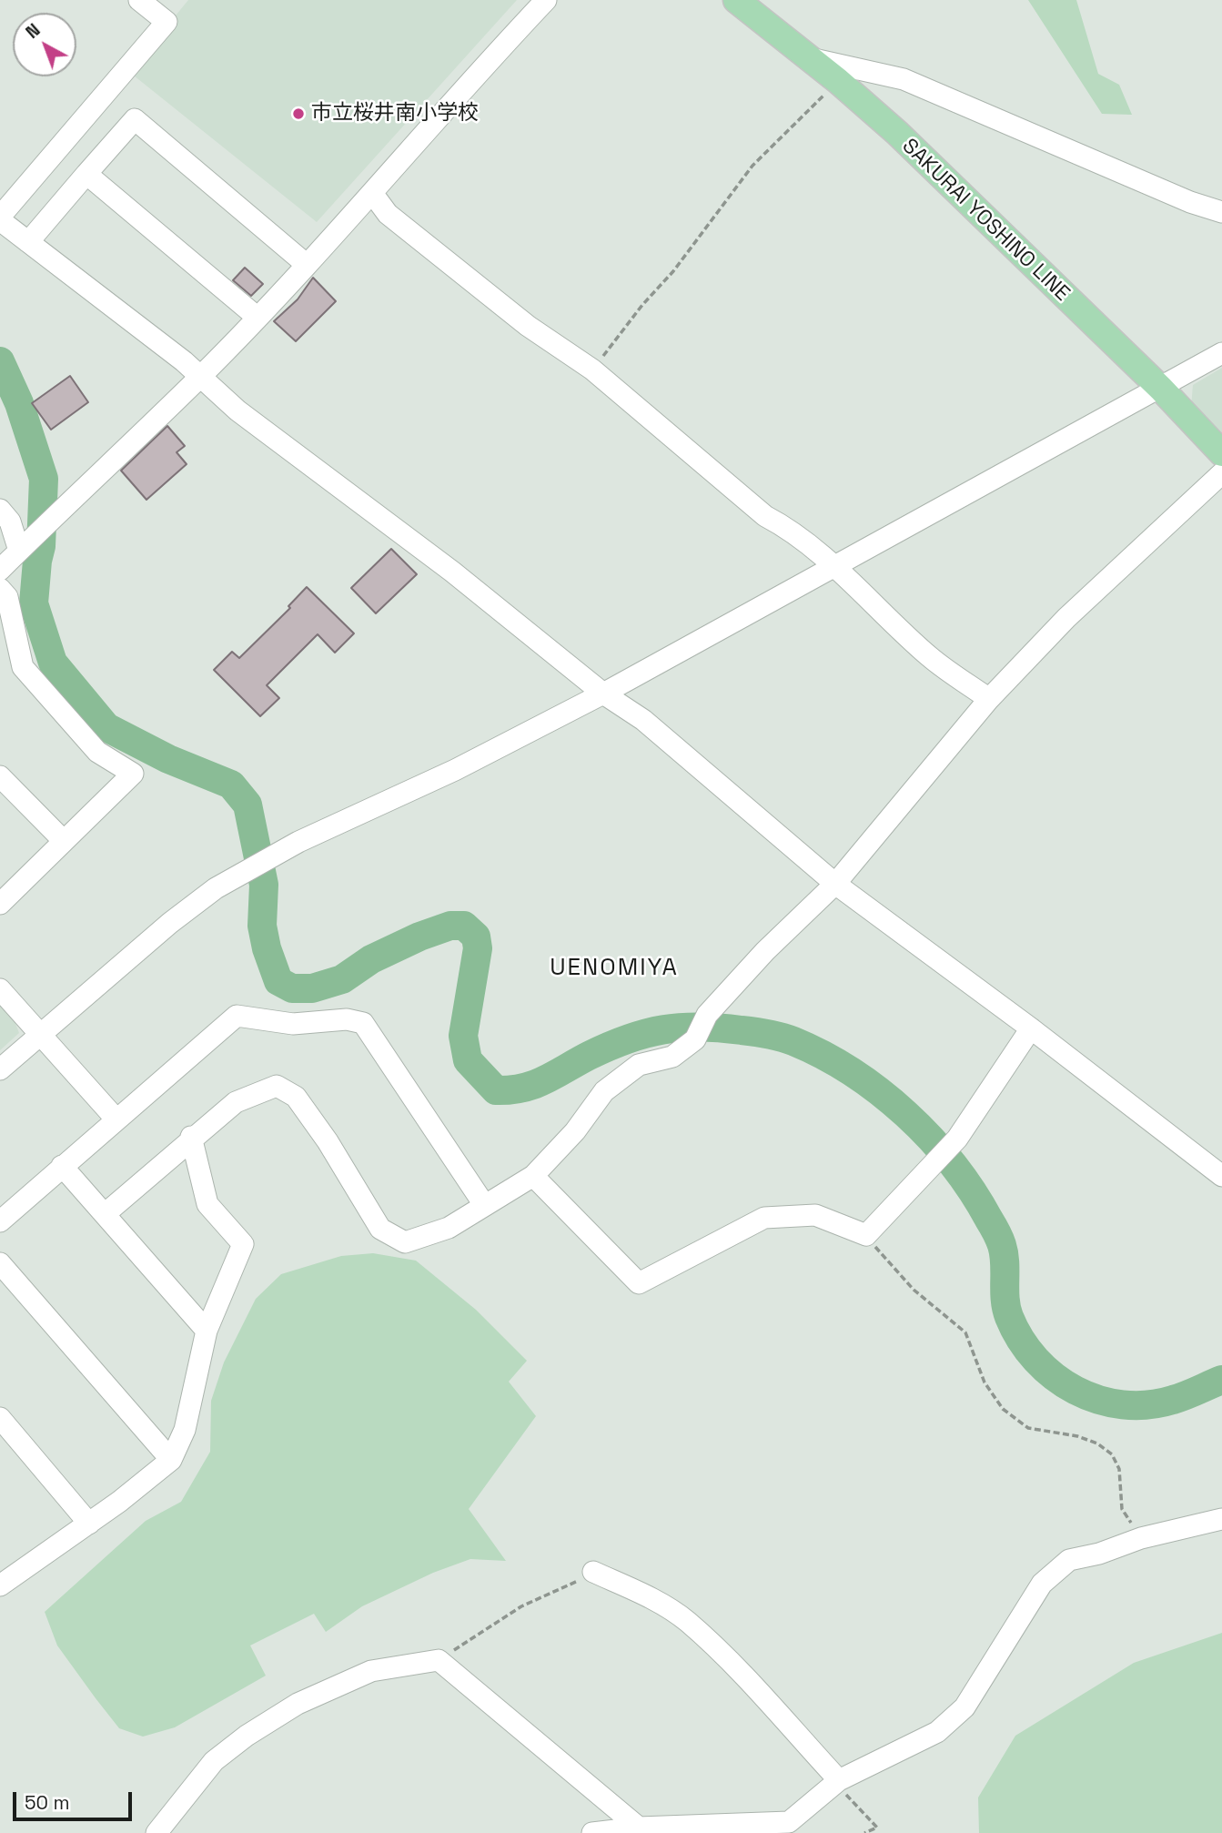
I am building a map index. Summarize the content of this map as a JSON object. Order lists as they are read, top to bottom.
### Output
{
  "streets": {
    "main road": ["SAKURAI YOSHINO LINE"]
  },
  "districts": ["UENOMIYA"],
  "places": ["市立桜井南小学校"],
  "scale_bar": "50 m",
  "north": "top left"
}
